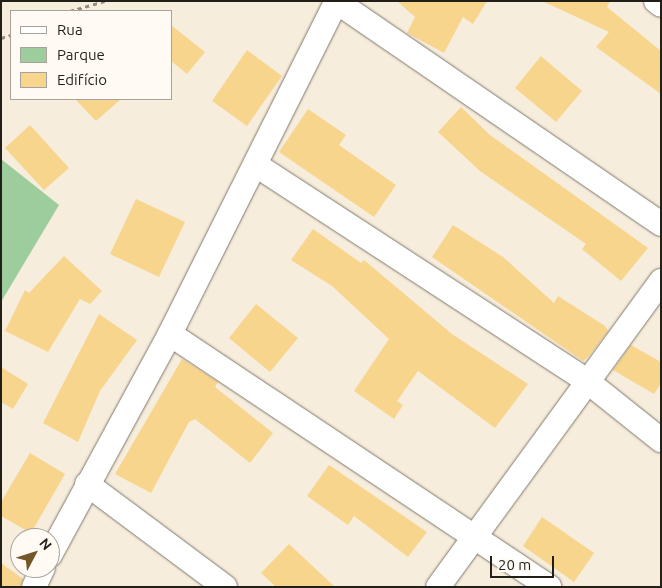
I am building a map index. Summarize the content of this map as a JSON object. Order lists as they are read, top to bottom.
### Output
{
  "legend": ["Rua", "Parque", "Edifício"],
  "scale_bar": "20 m",
  "north": "top right"
}
